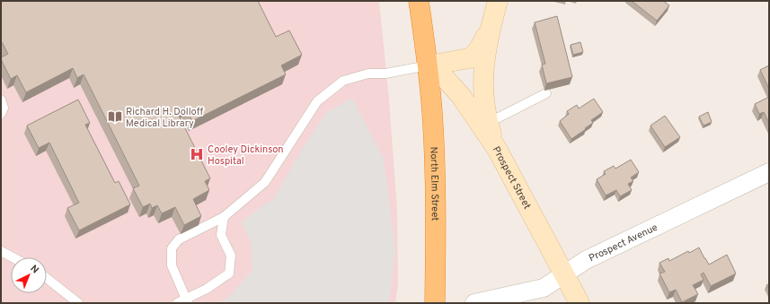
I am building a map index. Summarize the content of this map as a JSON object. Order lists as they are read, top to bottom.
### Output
{
  "streets": {
    "highway": ["North Elm Street"],
    "main road": ["Prospect Street"],
    "street": ["Prospect Avenue"]
  },
  "crossings": [
    ["Prospect Street", "North Elm Street"],
    ["Prospect Street", "Prospect Avenue"]
  ],
  "places": {
    "library": ["Richard H. Dolloff Medical Library"],
    "hospital": ["Cooley Dickinson Hospital"]
  },
  "north": "top right"
}
